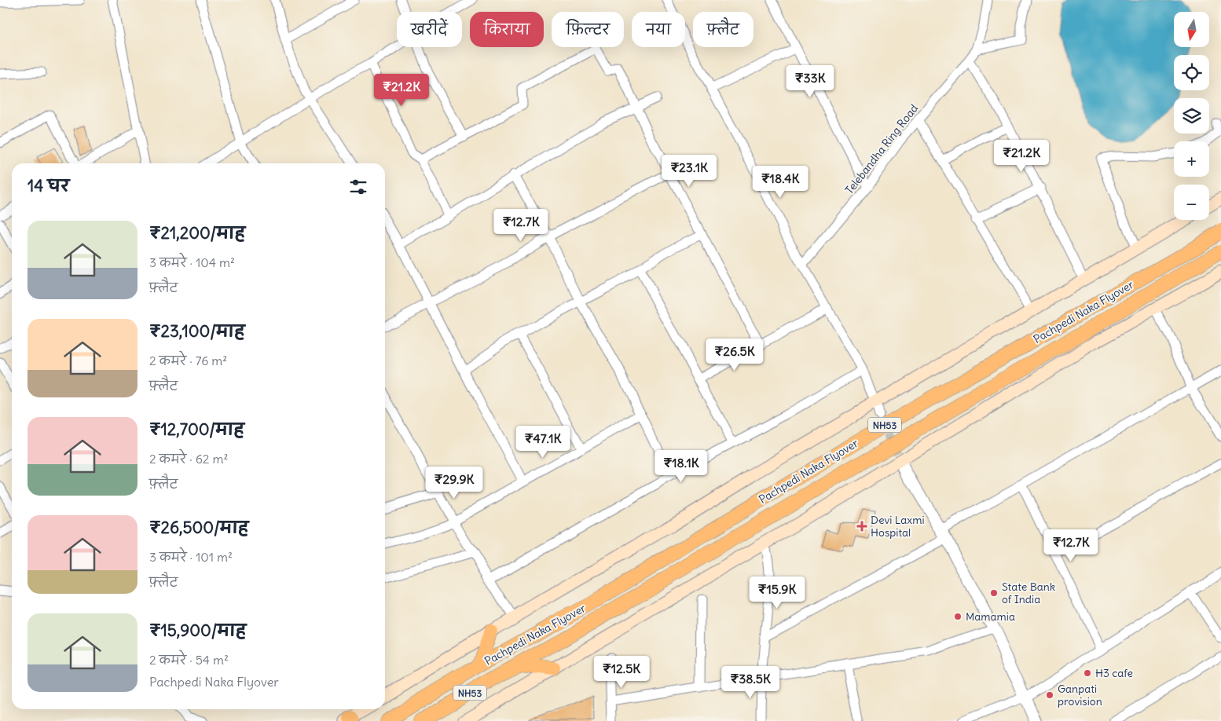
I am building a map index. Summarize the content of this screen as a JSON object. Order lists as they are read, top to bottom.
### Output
{
  "streets": {
    "highway": ["Pachpedi Naka Flyover", "NH53"],
    "street": ["Telebandha Ring Road"]
  },
  "crossings": [
    ["Pachpedi Naka Flyover", "NH53"]
  ],
  "places": {
    "health": ["Devi Laxmi Hospital"],
    "other": [
      "State Bank of India",
      "Mamamia",
      "H3 cafe",
      "Ganpati provision"
    ]
  },
  "north": "bottom",
  "page": {
    "map_buttons": ["+", "−"],
    "chip": [
      "खरीदें",
      "किराया",
      "फ़िल्टर",
      "नया",
      "फ़्लैट"
    ],
    "price": [
      "₹33K",
      "₹21.2K",
      "₹21.2K",
      "₹23.1K",
      "₹18.4K",
      "₹12.7K",
      "₹26.5K",
      "₹47.1K",
      "₹18.1K",
      "₹29.9K",
      "₹12.7K",
      "₹15.9K",
      "₹12.5K",
      "₹38.5K"
    ],
    "heading": "14 घर",
    "list": [
      {
        "name": "₹21,200/माह",
        "note": "3 कमरे · 104 m² · फ़्लैट"
      },
      {
        "name": "₹23,100/माह",
        "note": "2 कमरे · 76 m² · फ़्लैट"
      },
      {
        "name": "₹12,700/माह",
        "note": "2 कमरे · 62 m² · फ़्लैट"
      },
      {
        "name": "₹26,500/माह",
        "note": "3 कमरे · 101 m² · फ़्लैट"
      },
      {
        "name": "₹15,900/माह",
        "note": "2 कमरे · 54 m² · Pachpedi Naka Flyover"
      }
    ]
  }
}
